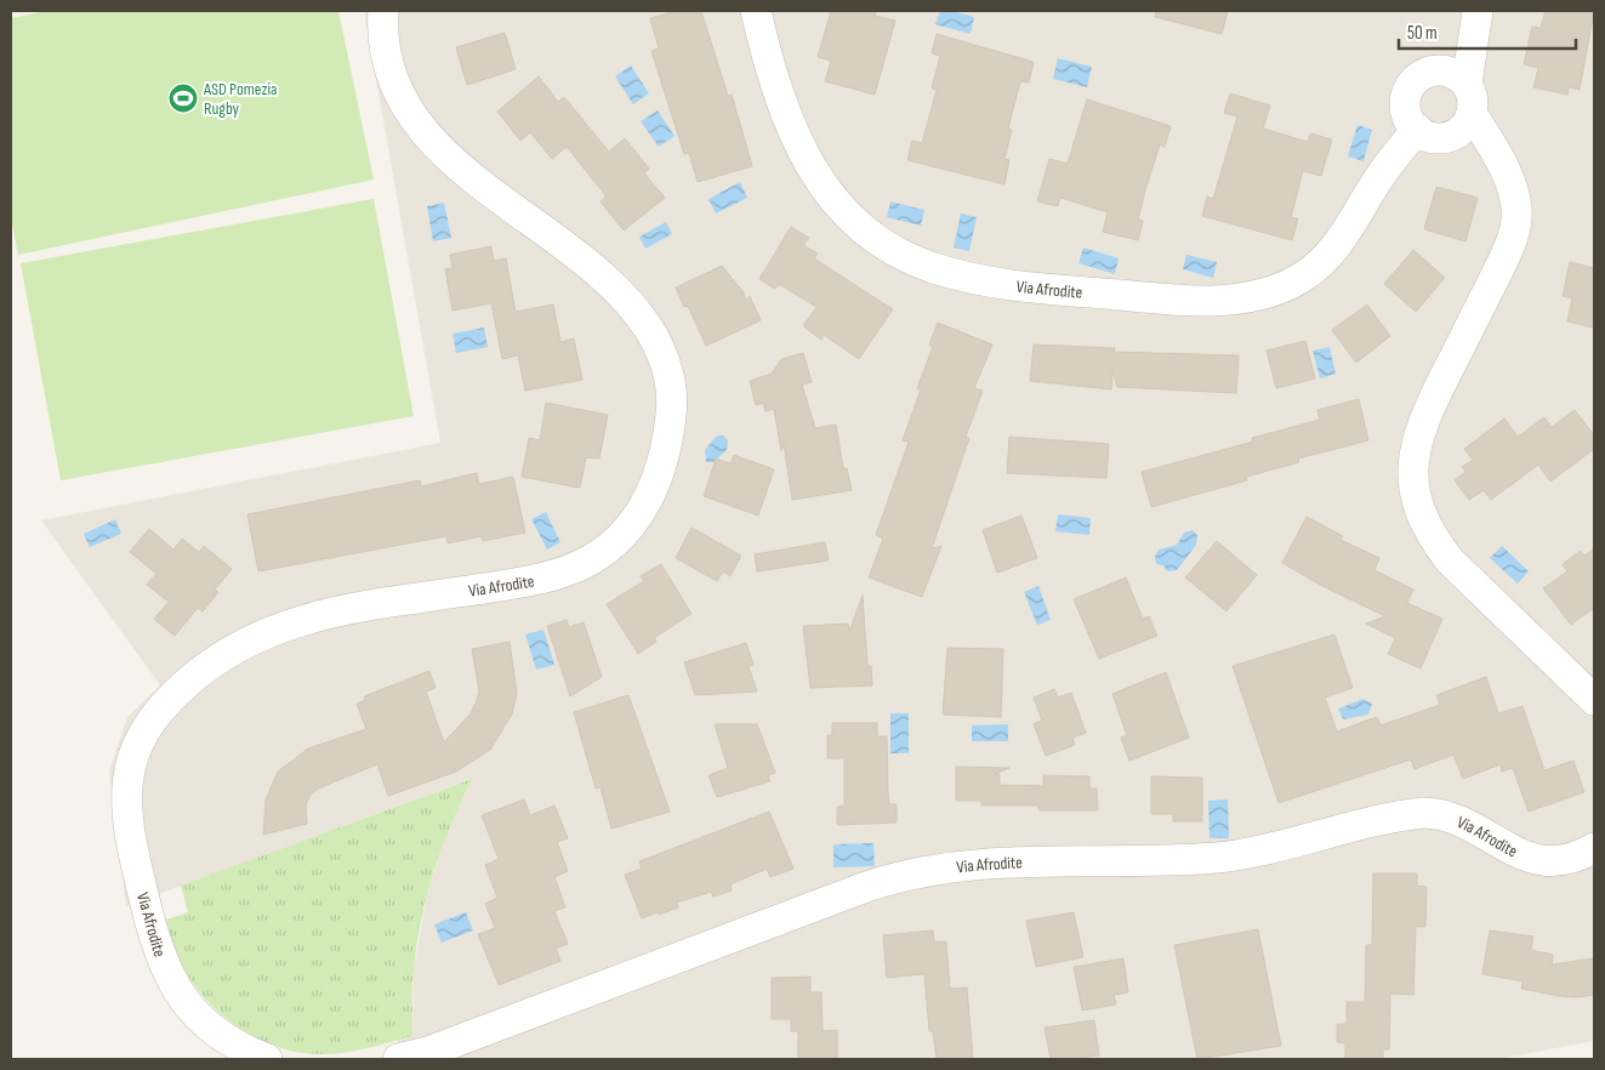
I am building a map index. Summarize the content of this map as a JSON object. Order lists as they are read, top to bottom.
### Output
{
  "streets": {
    "street": ["Via Afrodite"]
  },
  "places": {
    "sports": ["ASD Pomezia Rugby"]
  },
  "scale_bar": "50 m"
}
